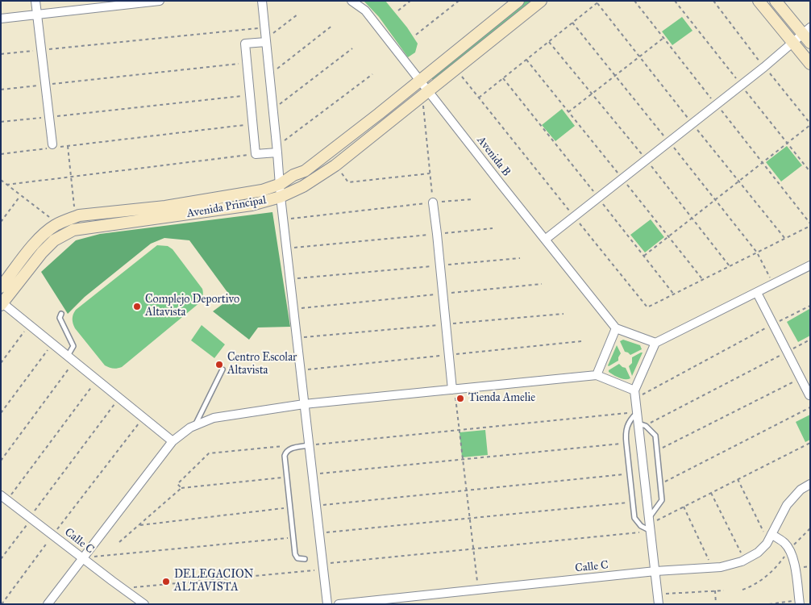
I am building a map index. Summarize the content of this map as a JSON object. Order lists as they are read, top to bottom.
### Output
{
  "streets": {
    "street": ["Avenida B", "Avenida Principal", "Calle C"]
  },
  "crossings": [
    ["Avenida B", "Avenida Principal"]
  ],
  "places": [
    "Complejo Deportivo Altavista",
    "Centro Escolar Altavista",
    "Tienda Amelie",
    "DELEGACION ALTAVISTA"
  ]
}
